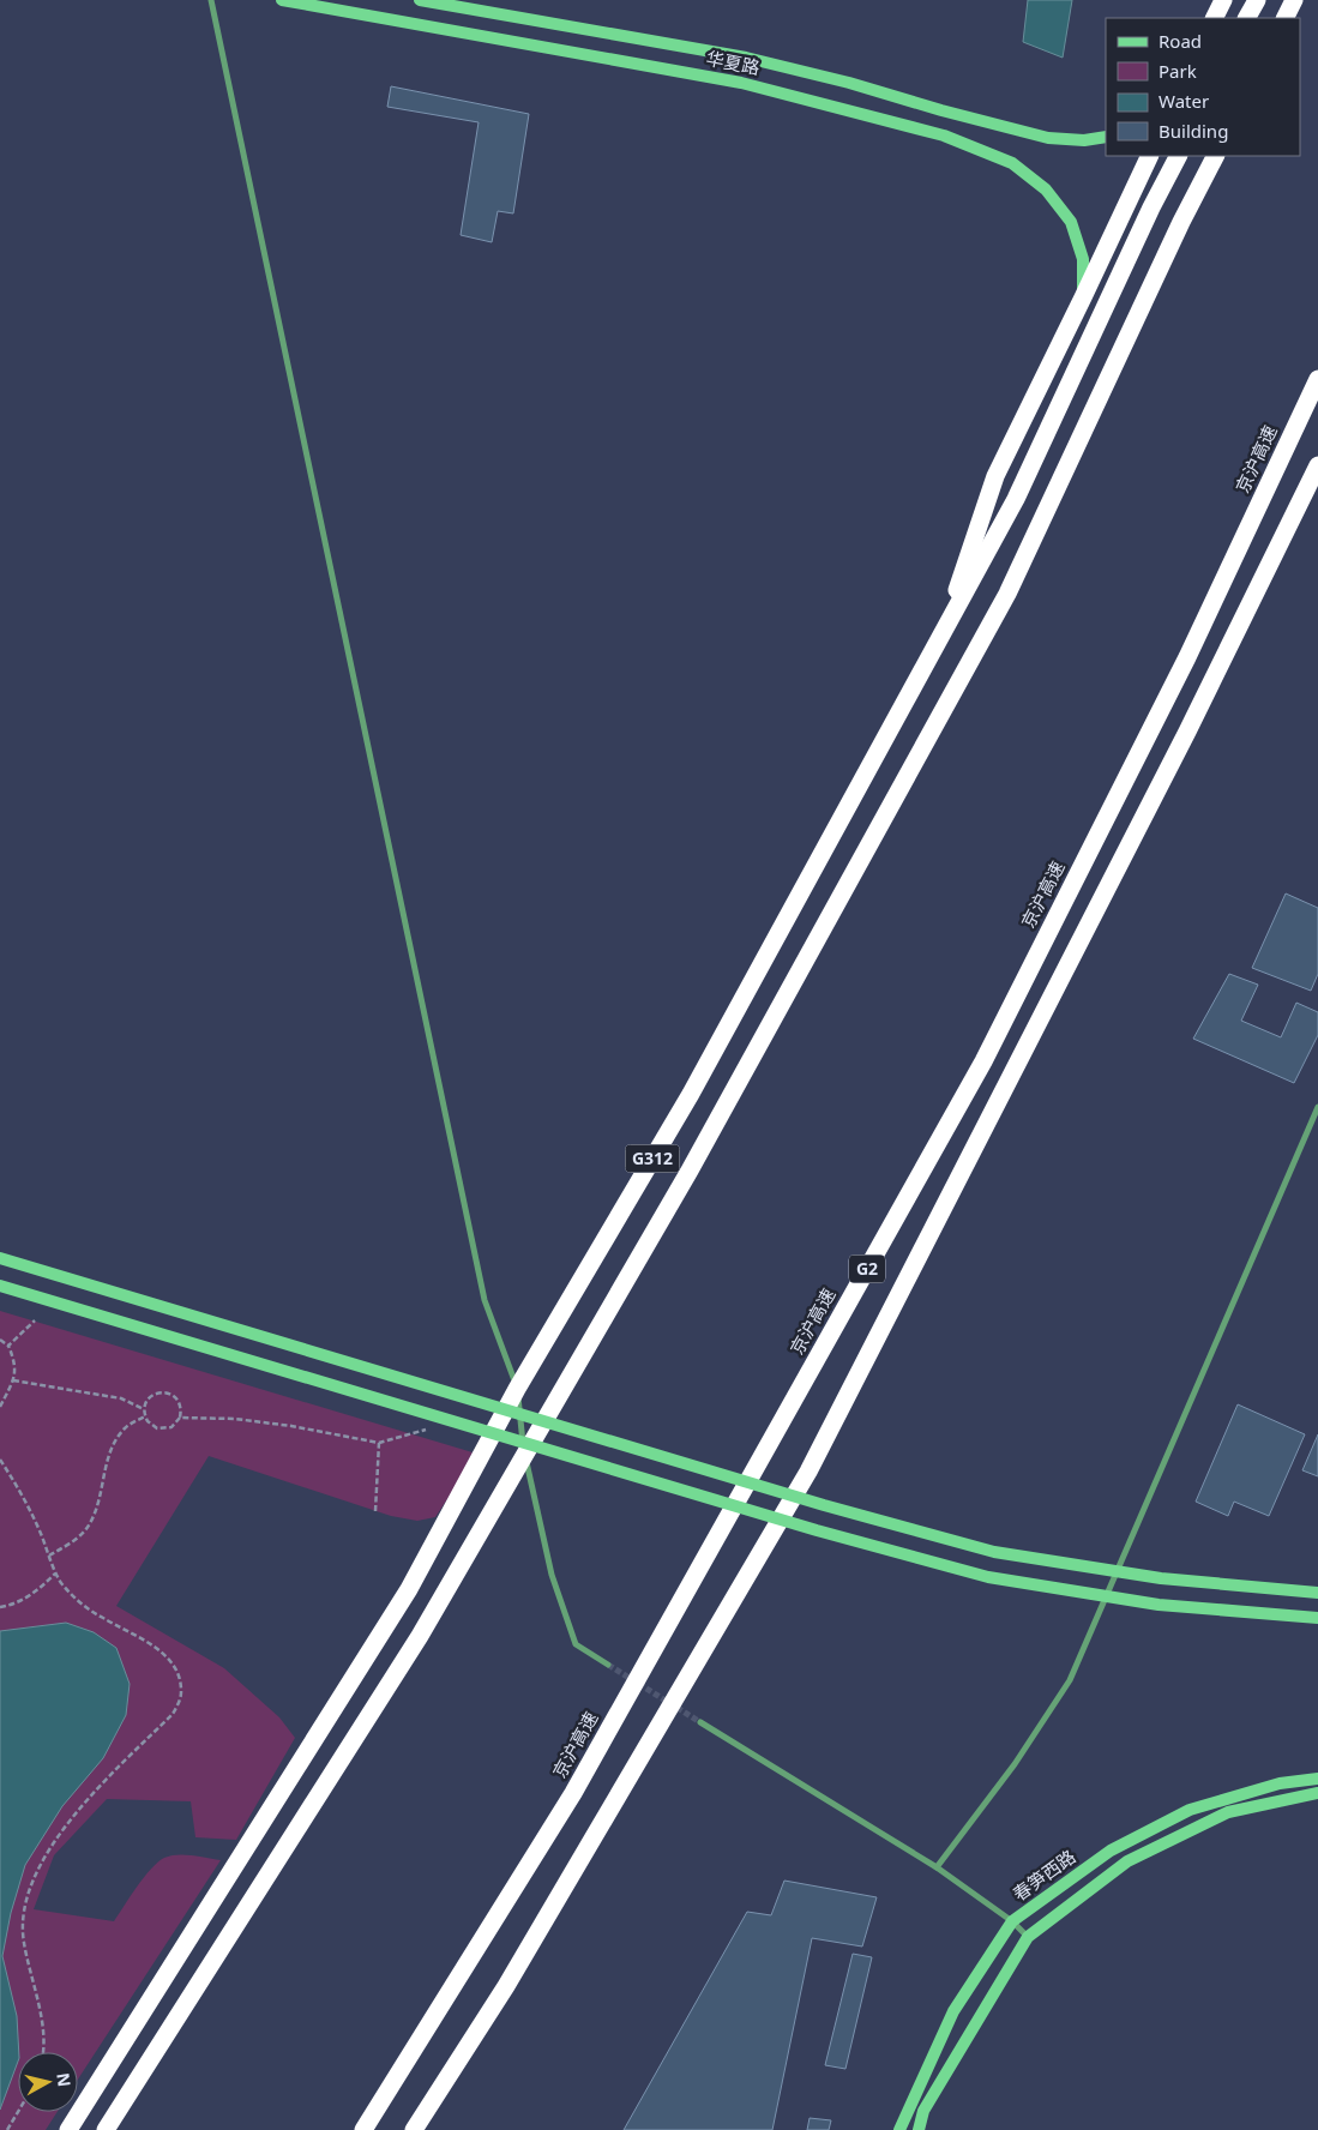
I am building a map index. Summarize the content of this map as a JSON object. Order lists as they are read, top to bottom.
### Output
{
  "streets": {
    "highway": ["京沪高速", "G312", "G2"],
    "main road": ["华夏路", "春笋西路"]
  },
  "legend": [
    "Road",
    "Park",
    "Water",
    "Building"
  ],
  "north": "right"
}
